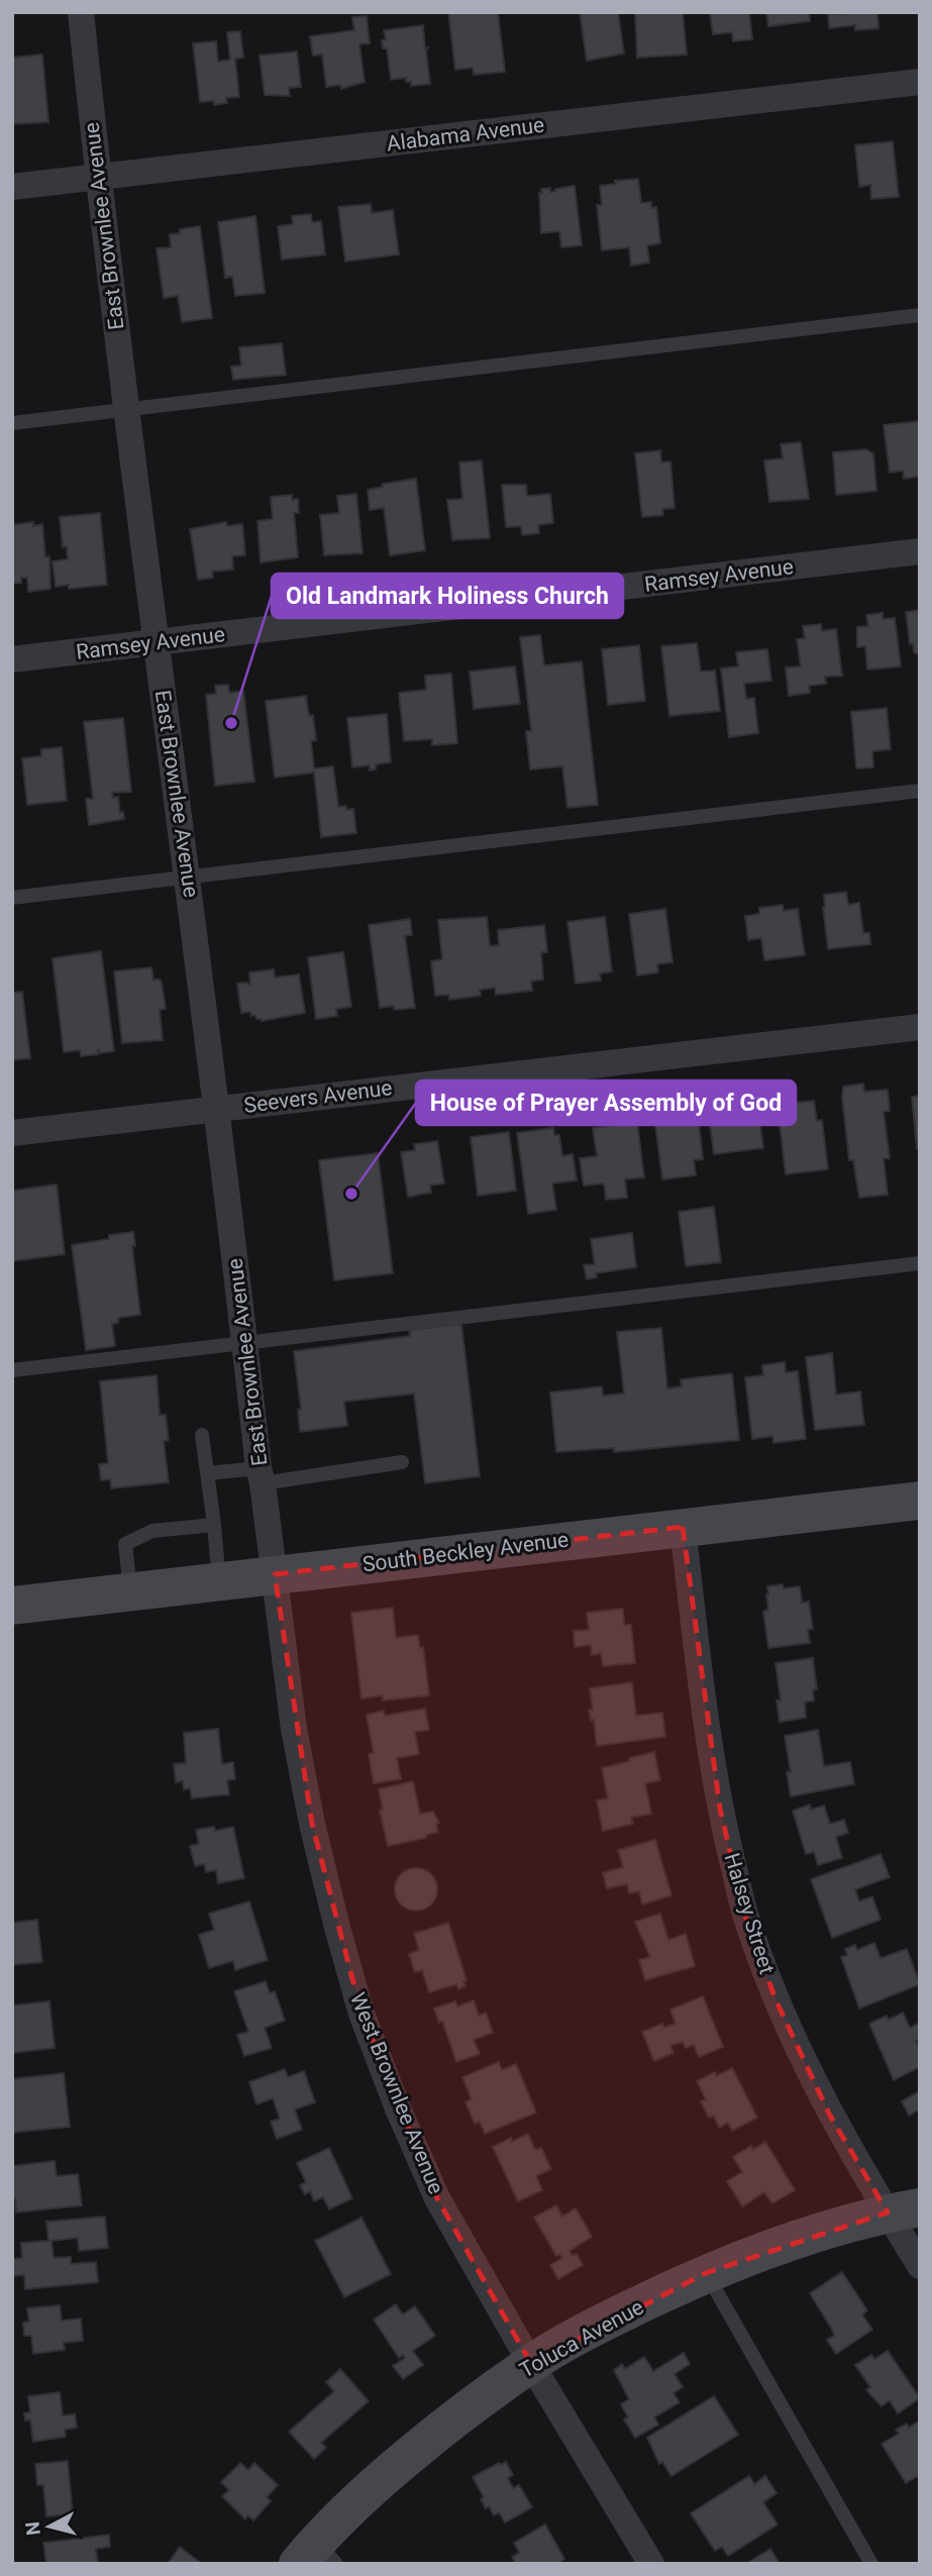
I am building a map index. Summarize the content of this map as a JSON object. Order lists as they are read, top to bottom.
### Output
{
  "streets": {
    "street": [
      "Alabama Avenue",
      "East Brownlee Avenue",
      "Ramsey Avenue",
      "Seevers Avenue",
      "South Beckley Avenue",
      "Halsey Street",
      "West Brownlee Avenue",
      "Toluca Avenue"
    ]
  },
  "crossings": [
    ["Alabama Avenue", "East Brownlee Avenue"],
    ["East Brownlee Avenue", "Ramsey Avenue"],
    ["East Brownlee Avenue", "Seevers Avenue"],
    ["East Brownlee Avenue", "South Beckley Avenue"],
    ["East Brownlee Avenue", "West Brownlee Avenue"],
    ["South Beckley Avenue", "Halsey Street"],
    ["South Beckley Avenue", "West Brownlee Avenue"],
    ["Halsey Street", "Toluca Avenue"],
    ["West Brownlee Avenue", "Toluca Avenue"]
  ],
  "places": ["Old Landmark Holiness Church", "House of Prayer Assembly of God"],
  "north": "left"
}
